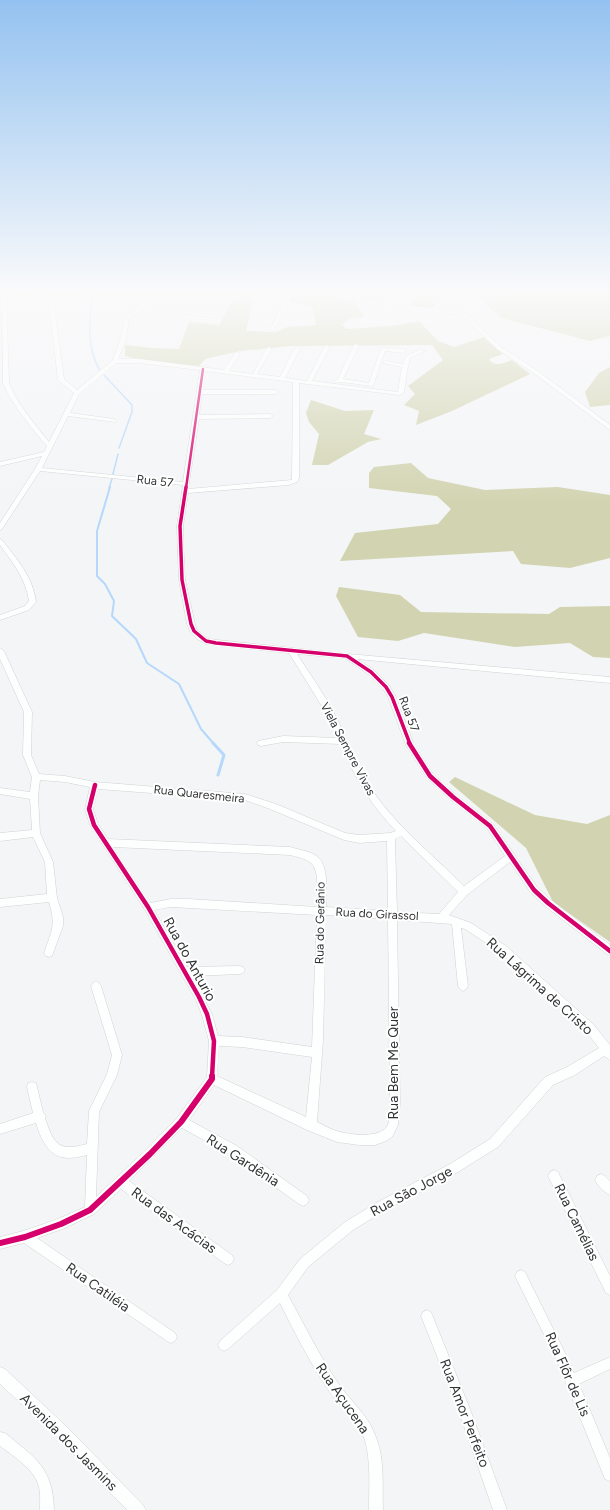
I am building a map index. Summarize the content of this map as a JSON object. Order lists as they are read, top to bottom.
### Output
{
  "streets": {
    "street": [
      "Rua 57",
      "Viela Sempre Vivas",
      "Rua Quaresmeira",
      "Rua do Girassol",
      "Rua do Gerânio",
      "Rua do Anturio",
      "Rua Lágrima de Cristo",
      "Rua Bem Me Quer",
      "Rua Gardênia",
      "Rua São Jorge",
      "Rua das Acácias",
      "Rua Camélias",
      "Rua Catiléia",
      "Rua Flôr de Lis",
      "Rua Açucena",
      "Rua Amor Perfeito",
      "Avenida dos Jasmins"
    ]
  },
  "crossings": [
    ["Rua 57", "Viela Sempre Vivas"],
    ["Rua Quaresmeira", "Rua do Anturio"],
    ["Rua Quaresmeira", "Rua Bem Me Quer"],
    ["Rua do Girassol", "Rua do Gerânio"],
    ["Rua do Girassol", "Rua do Anturio"],
    ["Rua do Girassol", "Rua Lágrima de Cristo"],
    ["Rua do Girassol", "Rua Bem Me Quer"],
    ["Rua do Gerânio", "Rua do Anturio"],
    ["Rua do Gerânio", "Rua Bem Me Quer"],
    ["Rua do Anturio", "Rua Bem Me Quer"],
    ["Rua Lágrima de Cristo", "Rua São Jorge"],
    ["Rua São Jorge", "Rua Açucena"]
  ]
}
